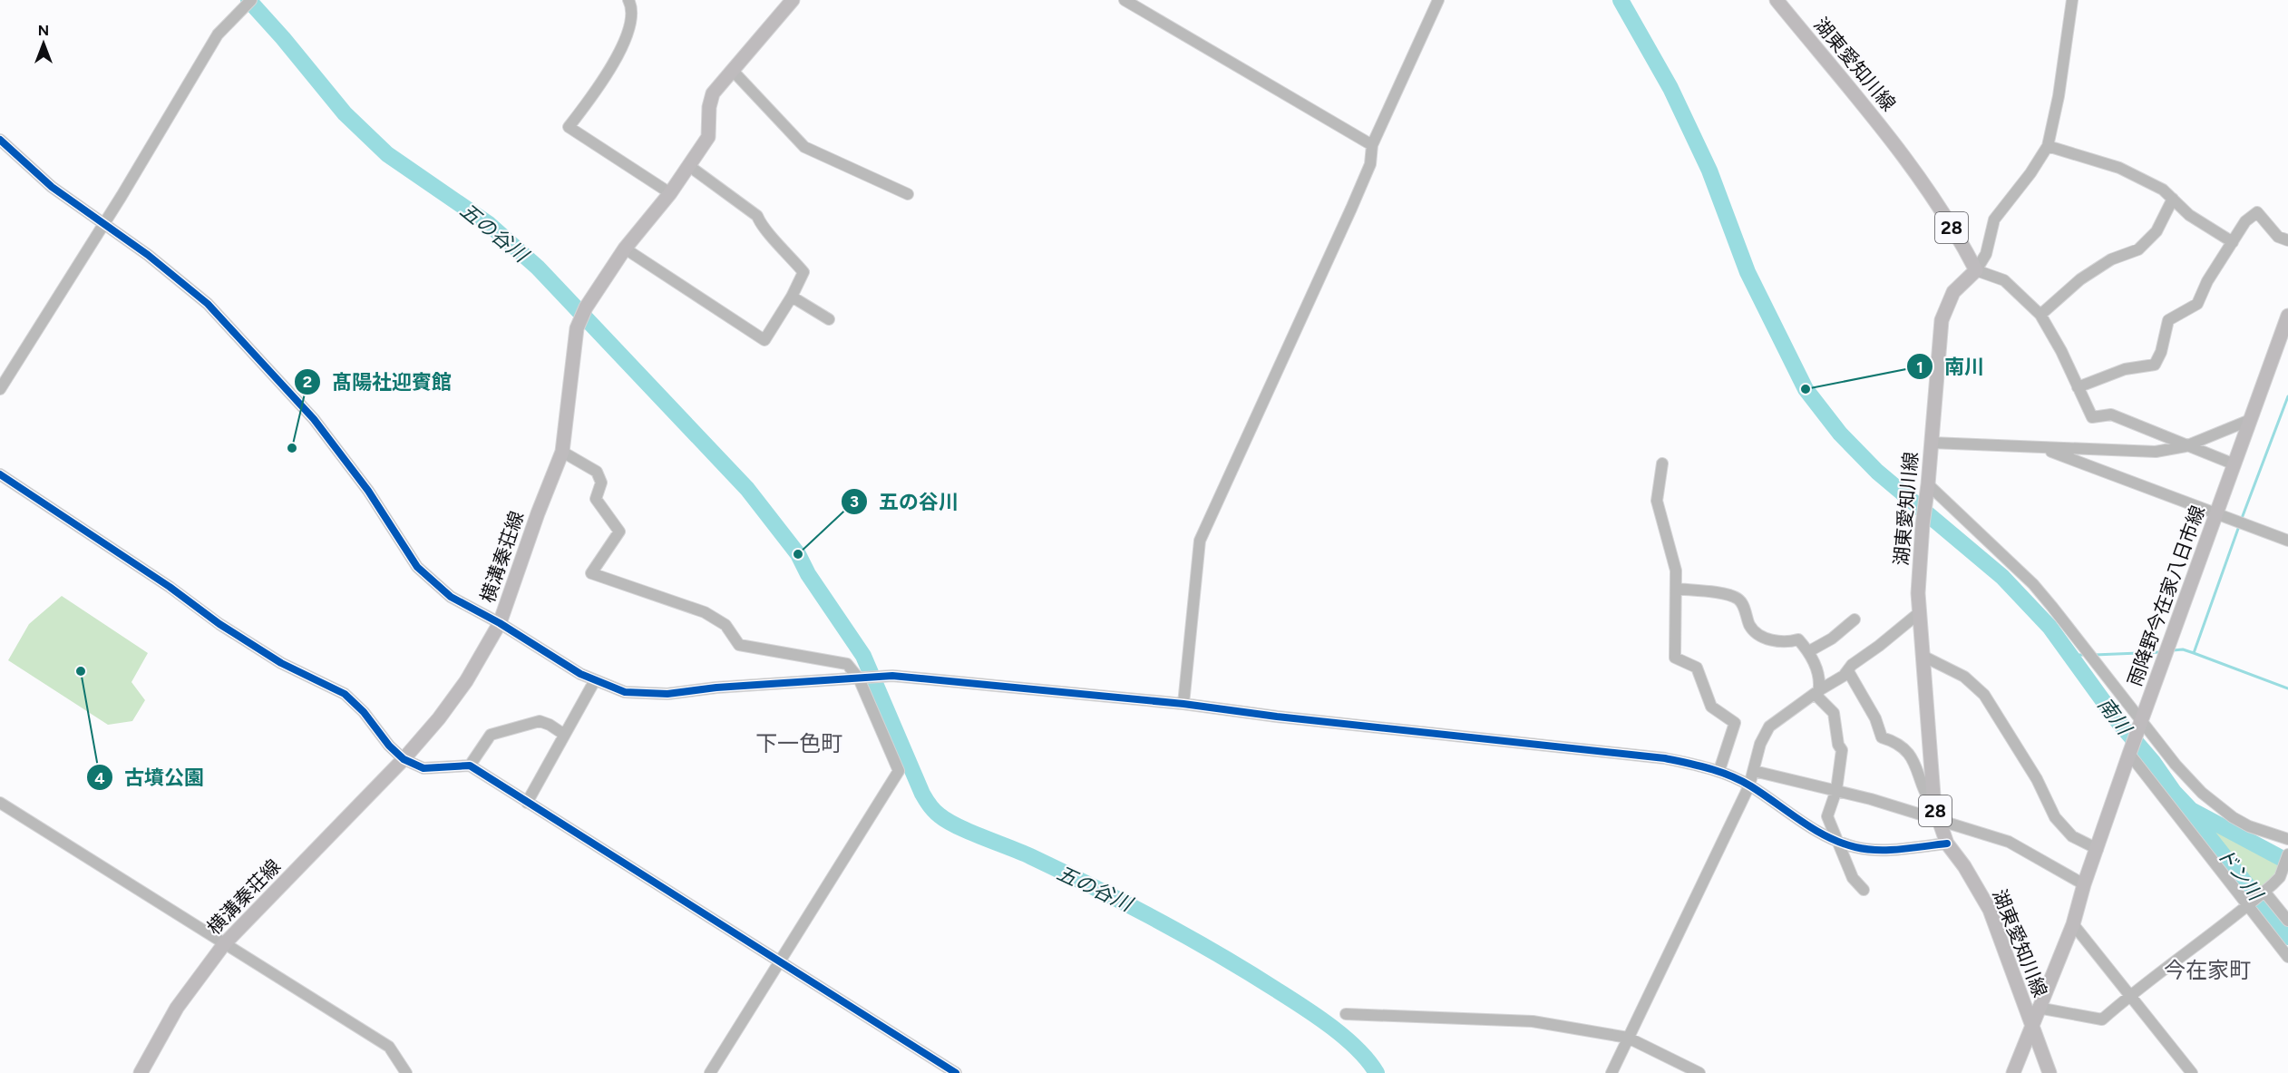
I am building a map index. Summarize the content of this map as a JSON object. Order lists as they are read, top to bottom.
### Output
{
  "streets": {
    "main road": [
      "湖東愛知川線",
      "28",
      "横溝秦荘線",
      "雨降野今在家八日市線"
    ]
  },
  "crossings": [
    ["湖東愛知川線", "雨降野今在家八日市線"]
  ],
  "districts": ["下一色町", "今在家町"],
  "water": ["五の谷川", "南川", "ドン川"],
  "places": [
    "南川",
    "髙陽社迎賓館",
    "五の谷川",
    "古墳公園"
  ],
  "north": "top"
}
